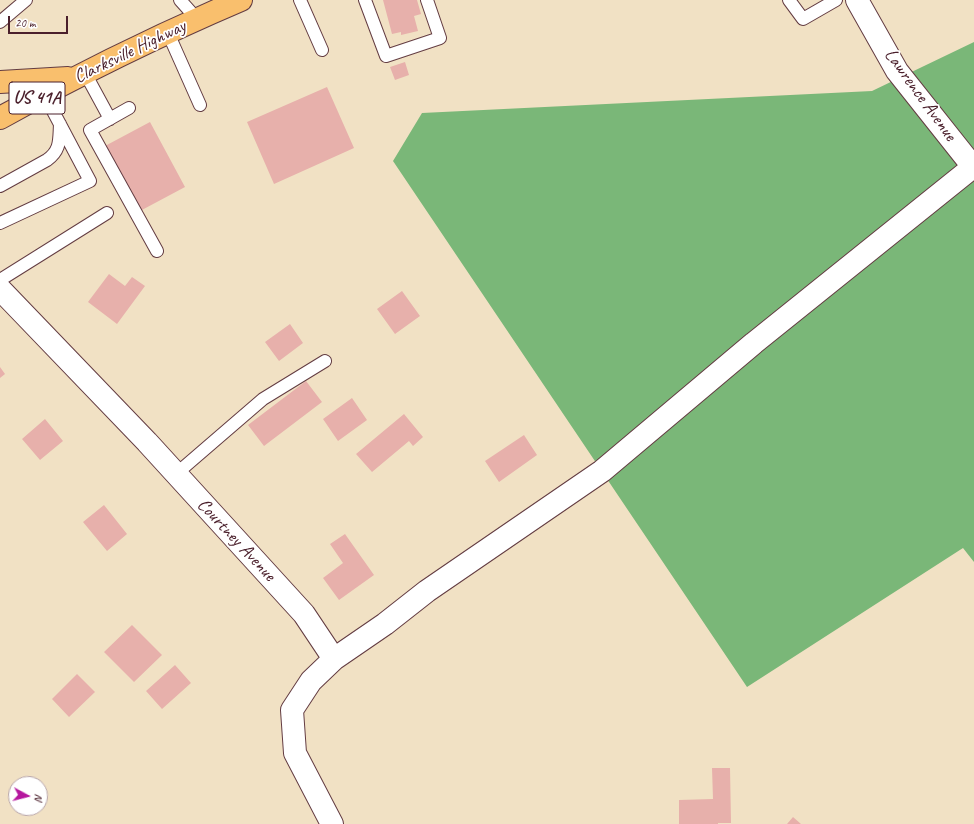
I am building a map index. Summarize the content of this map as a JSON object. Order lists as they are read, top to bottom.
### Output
{
  "streets": {
    "main road": ["Clarksville Highway", "US 41A"],
    "street": ["Lawrence Avenue", "Courtney Avenue"]
  },
  "scale_bar": "20 m",
  "north": "right"
}
